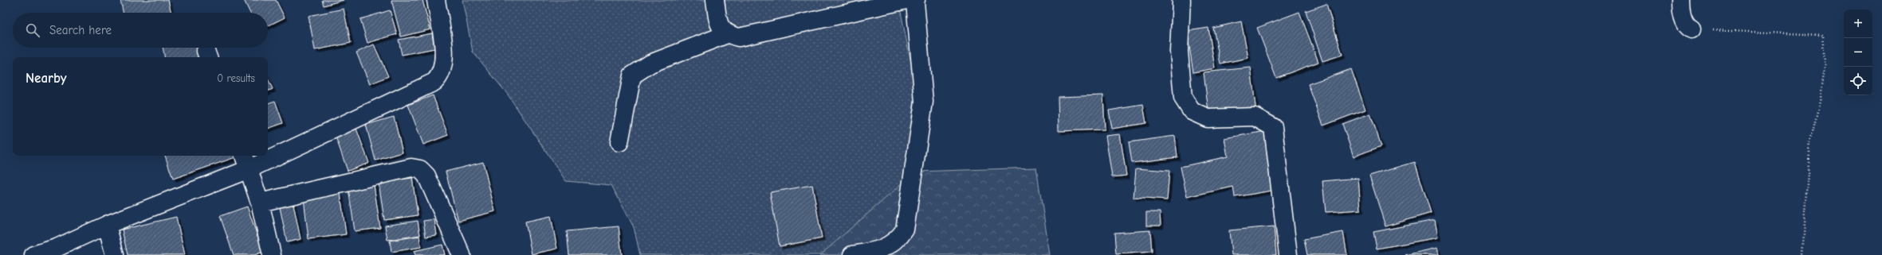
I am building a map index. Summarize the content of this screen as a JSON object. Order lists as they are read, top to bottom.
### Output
{
  "page": {
    "map_buttons": ["+", "−"],
    "search": "Search here",
    "heading": ["Nearby", "0 results"]
  }
}
